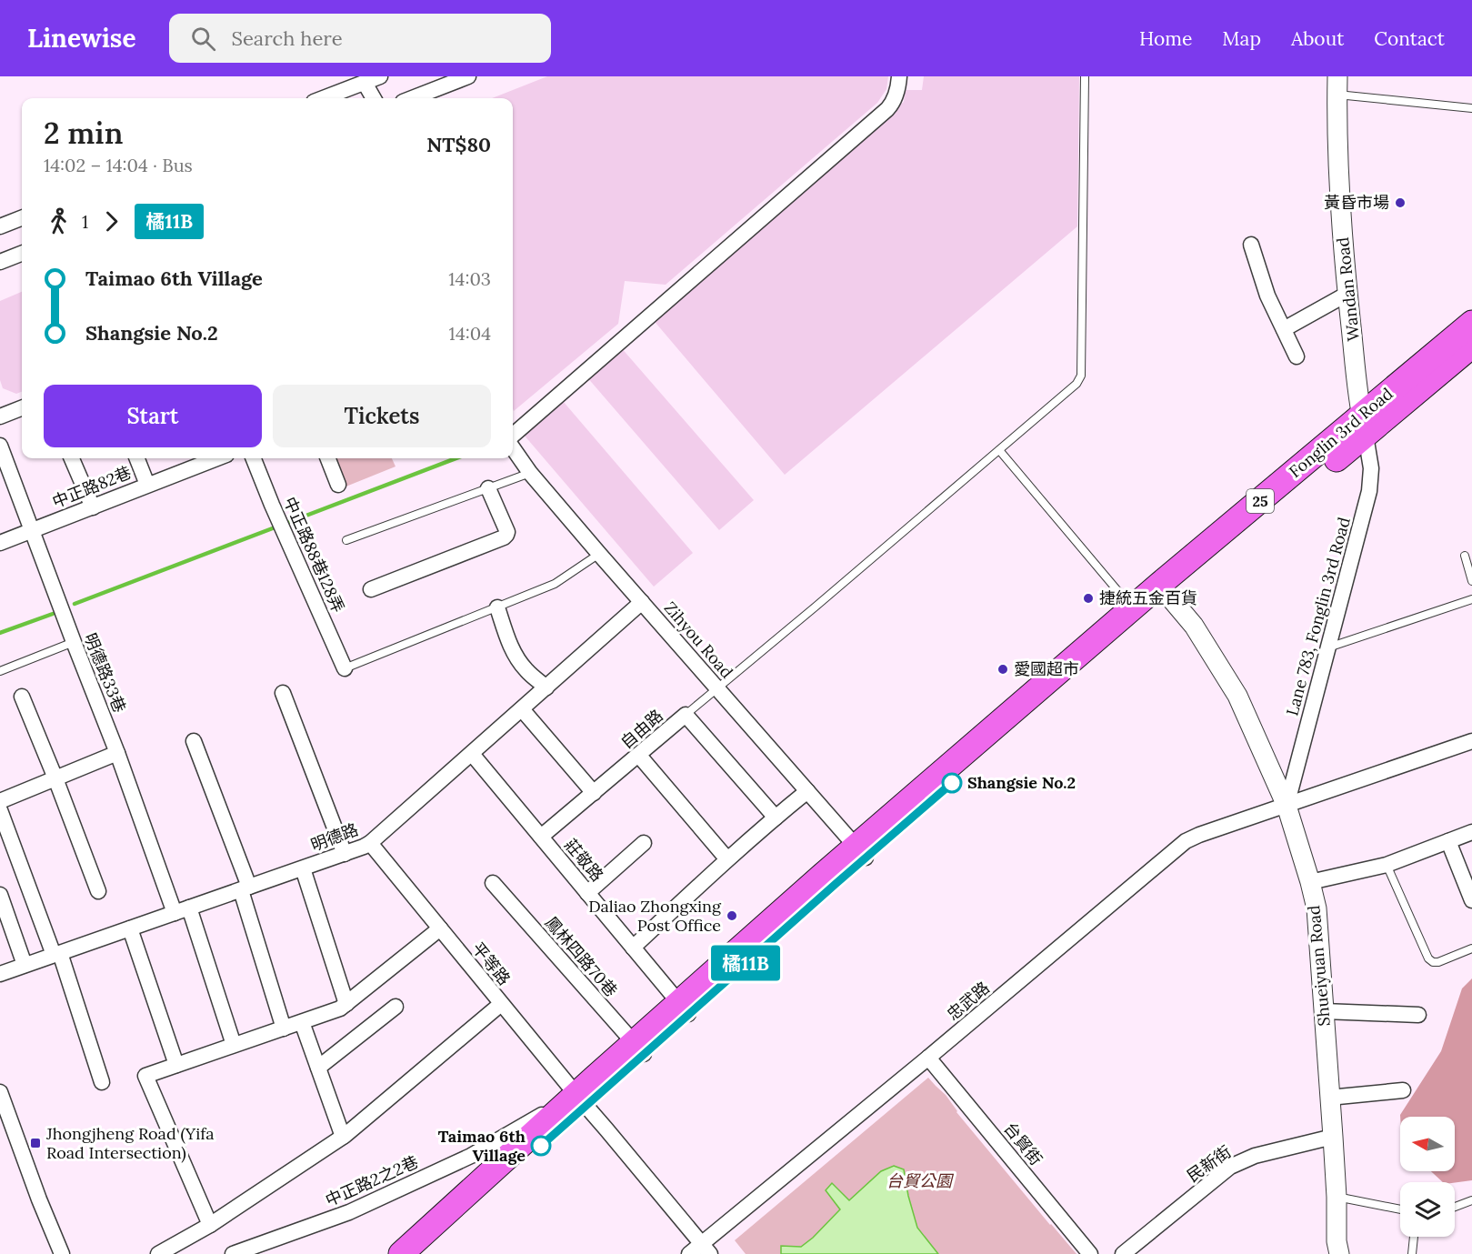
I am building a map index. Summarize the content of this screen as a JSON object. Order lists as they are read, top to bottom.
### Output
{
  "streets": {
    "main road": ["Fonglin 3rd Road", "25"],
    "street": [
      "Wandan Road",
      "中正路82巷",
      "中正路88巷128弄",
      "Lane 783, Fonglin 3rd Road",
      "Zihyou Road",
      "明德路33巷",
      "自由路",
      "明德路",
      "莊敬路",
      "鳳林四路70巷",
      "平等路",
      "Shueiyuan Road",
      "忠武路",
      "台貿街",
      "民新街",
      "中正路2之2巷"
    ]
  },
  "crossings": [
    ["Wandan Road", "Fonglin 3rd Road"],
    ["Wandan Road", "Lane 783, Fonglin 3rd Road"],
    ["Fonglin 3rd Road", "25"],
    ["Fonglin 3rd Road", "Lane 783, Fonglin 3rd Road"],
    ["Fonglin 3rd Road", "Shueiyuan Road"],
    ["中正路82巷", "明德路33巷"],
    ["25", "Zihyou Road"],
    ["25", "莊敬路"],
    ["25", "鳳林四路70巷"],
    ["25", "平等路"],
    ["25", "Shueiyuan Road"],
    ["25", "中正路2之2巷"],
    ["Lane 783, Fonglin 3rd Road", "Shueiyuan Road"],
    ["Lane 783, Fonglin 3rd Road", "忠武路"],
    ["Zihyou Road", "明德路"],
    ["明德路33巷", "明德路"],
    ["自由路", "莊敬路"],
    ["明德路", "莊敬路"],
    ["明德路", "平等路"],
    ["平等路", "忠武路"],
    ["平等路", "中正路2之2巷"],
    ["Shueiyuan Road", "忠武路"],
    ["Shueiyuan Road", "民新街"],
    ["忠武路", "台貿街"]
  ],
  "parks": ["台貿公園"],
  "places": {
    "other": [
      "黃昏市場",
      "捷統五金百貨",
      "愛國超市",
      "Shangsie No.2",
      "Daliao Zhongxing Post Office",
      "Taimao 6th Village"
    ],
    "transit": ["Jhongjheng Road (Yifa Road Intersection)"]
  },
  "lines": ["bus line 橘11B"],
  "north": "left",
  "page": {
    "header": "Linewise",
    "search": "Search here",
    "nav": [
      "Home",
      "Map",
      "About",
      "Contact"
    ],
    "on_map": "橘11B",
    "heading": ["2 min", "14:02 – 14:04 · Bus", "NT$80"],
    "legs": ["1", "橘11B"],
    "list": [
      {
        "name": "Taimao 6th Village",
        "value": "14:03"
      },
      {
        "name": "Shangsie No.2",
        "value": "14:04"
      }
    ],
    "buttons": ["Start", "Tickets"]
  }
}
